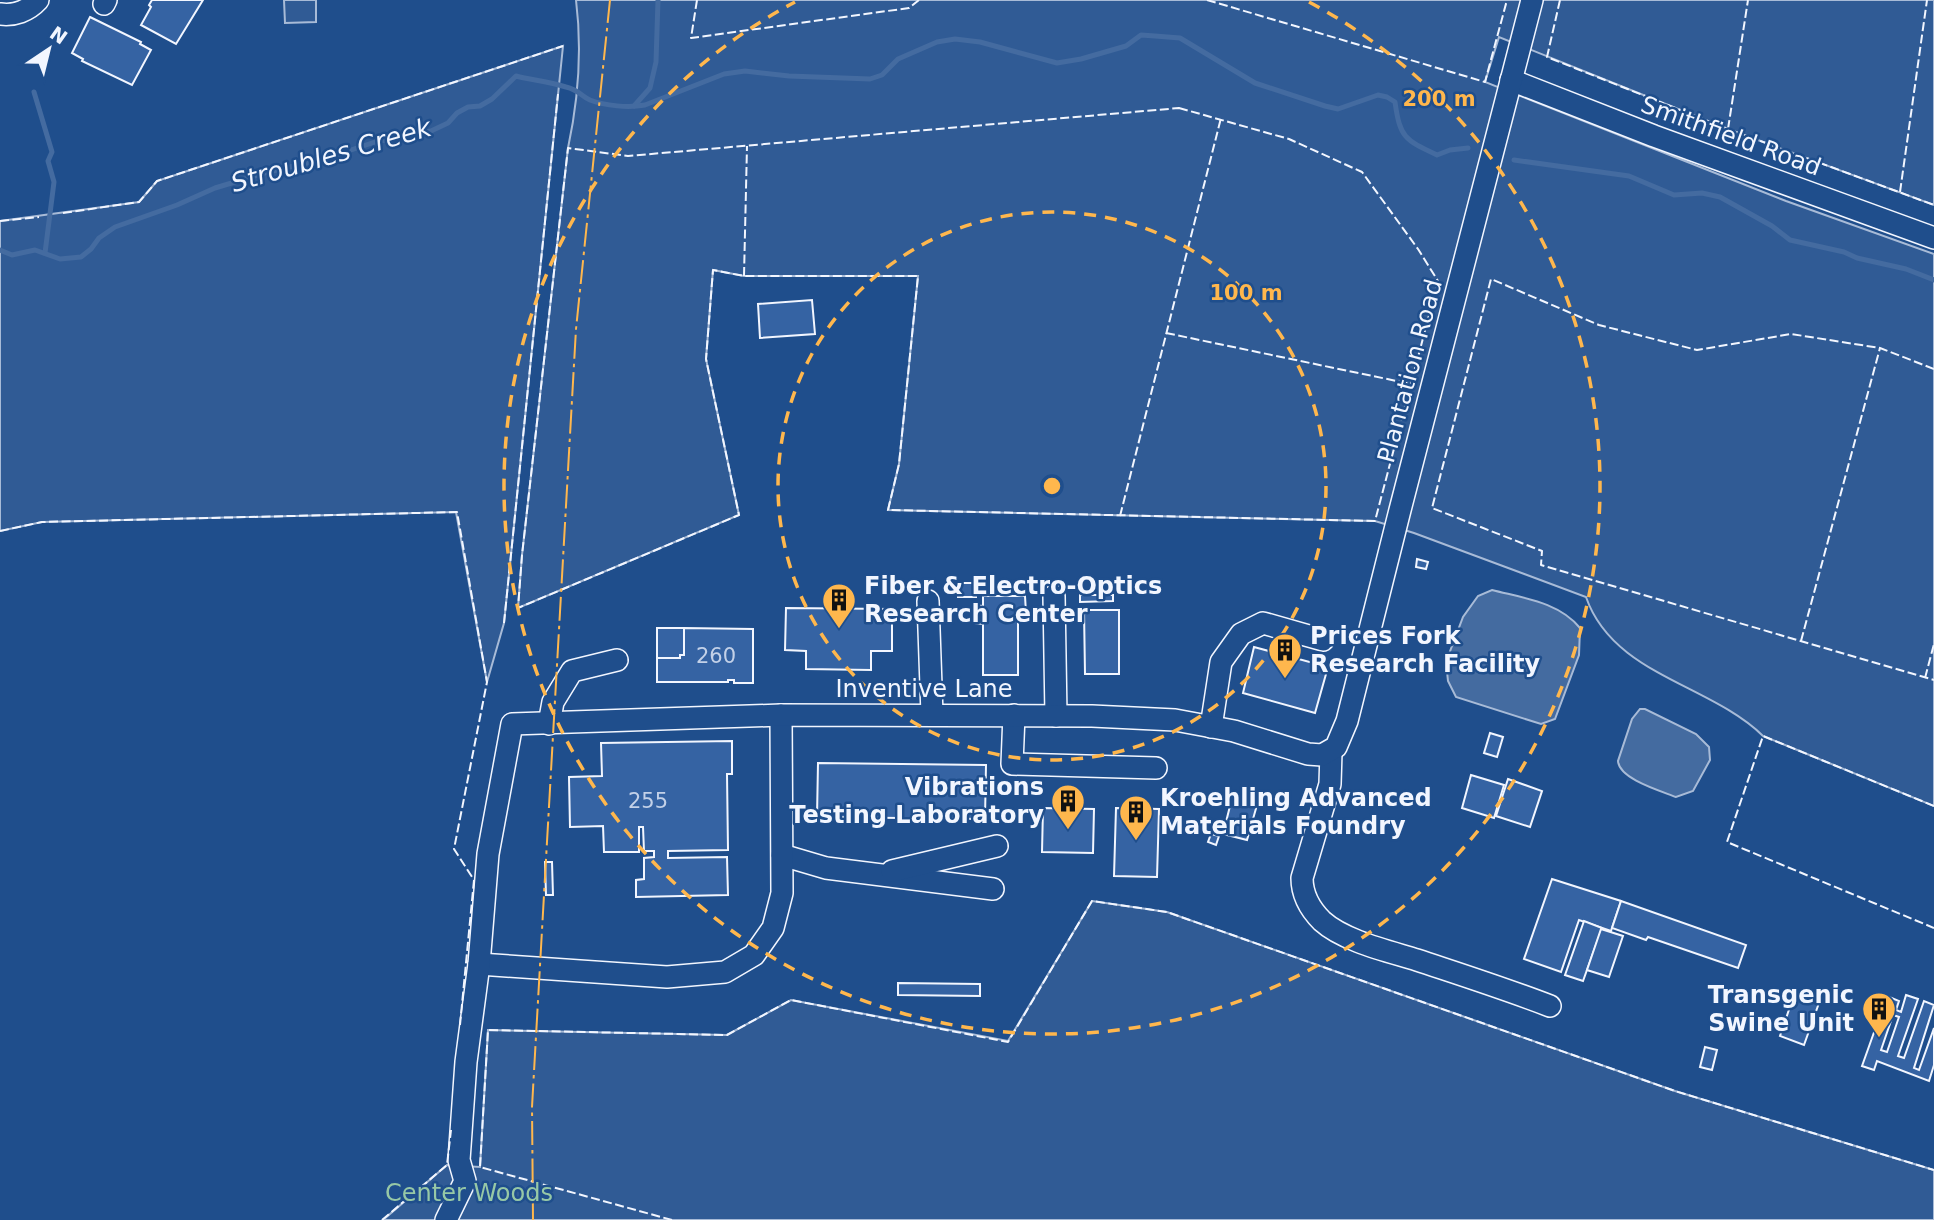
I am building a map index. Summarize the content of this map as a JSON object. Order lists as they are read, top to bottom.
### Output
{
  "streets": {
    "street": ["Smithfield Road", "Plantation Road", "Inventive Lane"]
  },
  "crossings": [
    ["Smithfield Road", "Plantation Road"],
    ["Plantation Road", "Inventive Lane"]
  ],
  "water": ["Stroubles Creek"],
  "parks": ["Center Woods"],
  "places": {
    "building": [
      "Fiber & Electro-Optics Research Center",
      "Prices Fork Research Facility",
      "Vibrations Testing Laboratory",
      "Kroehling Advanced Materials Foundry",
      "Transgenic Swine Unit"
    ]
  },
  "house_numbers": ["260", "255"],
  "north": "top right",
  "rings": ["200 m", "100 m"]
}
